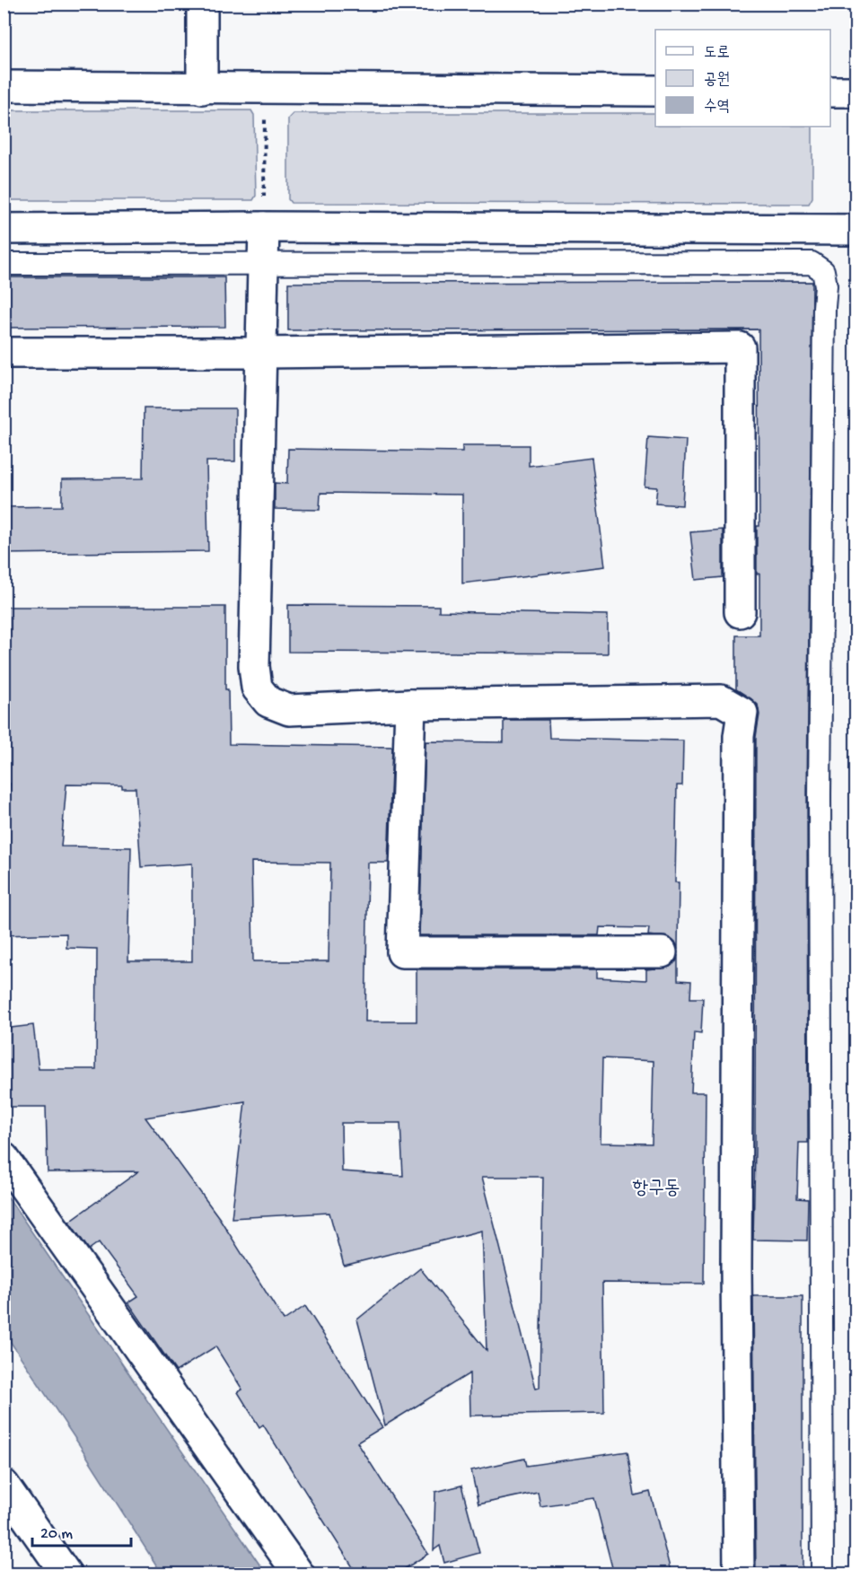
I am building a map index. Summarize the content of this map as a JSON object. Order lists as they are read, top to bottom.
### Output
{
  "districts": ["항구동"],
  "legend": ["도로", "공원", "수역"],
  "scale_bar": "20 m"
}
